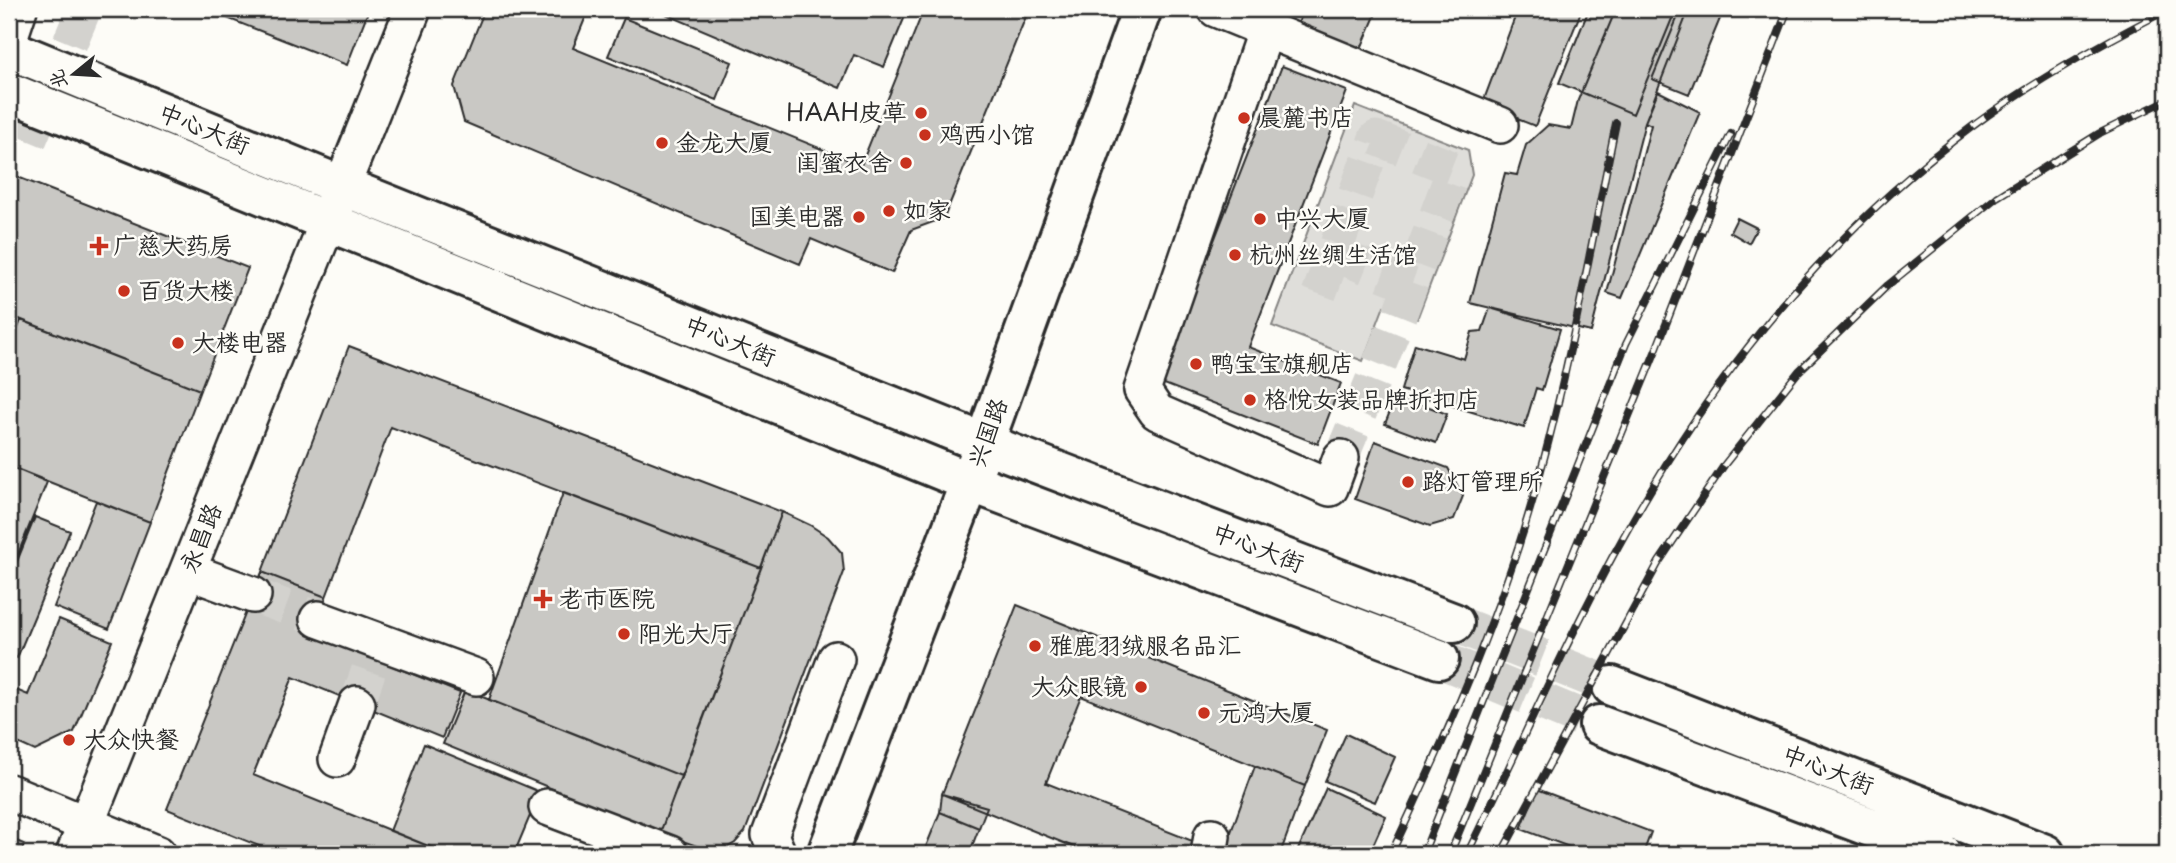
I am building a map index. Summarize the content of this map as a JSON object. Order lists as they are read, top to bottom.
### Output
{
  "streets": {
    "main road": ["中心大街", "兴国路"],
    "street": ["永昌路"]
  },
  "crossings": [
    ["中心大街", "兴国路"],
    ["中心大街", "永昌路"]
  ],
  "places": {
    "other": [
      "HAAH皮草",
      "晨麓书店",
      "鸡西小馆",
      "金龙大厦",
      "闺蜜衣舍",
      "如家",
      "国美电器",
      "中兴大厦",
      "杭州丝绸生活馆",
      "百货大楼",
      "大楼电器",
      "鸭宝宝旗舰店",
      "格悦女装品牌折扣店",
      "路灯管理所",
      "阳光大厅",
      "雅鹿羽绒服名品汇",
      "大众眼镜",
      "元鸿大厦",
      "大众快餐"
    ],
    "health": ["广慈大药房", "老市医院"]
  },
  "north": "left"
}
